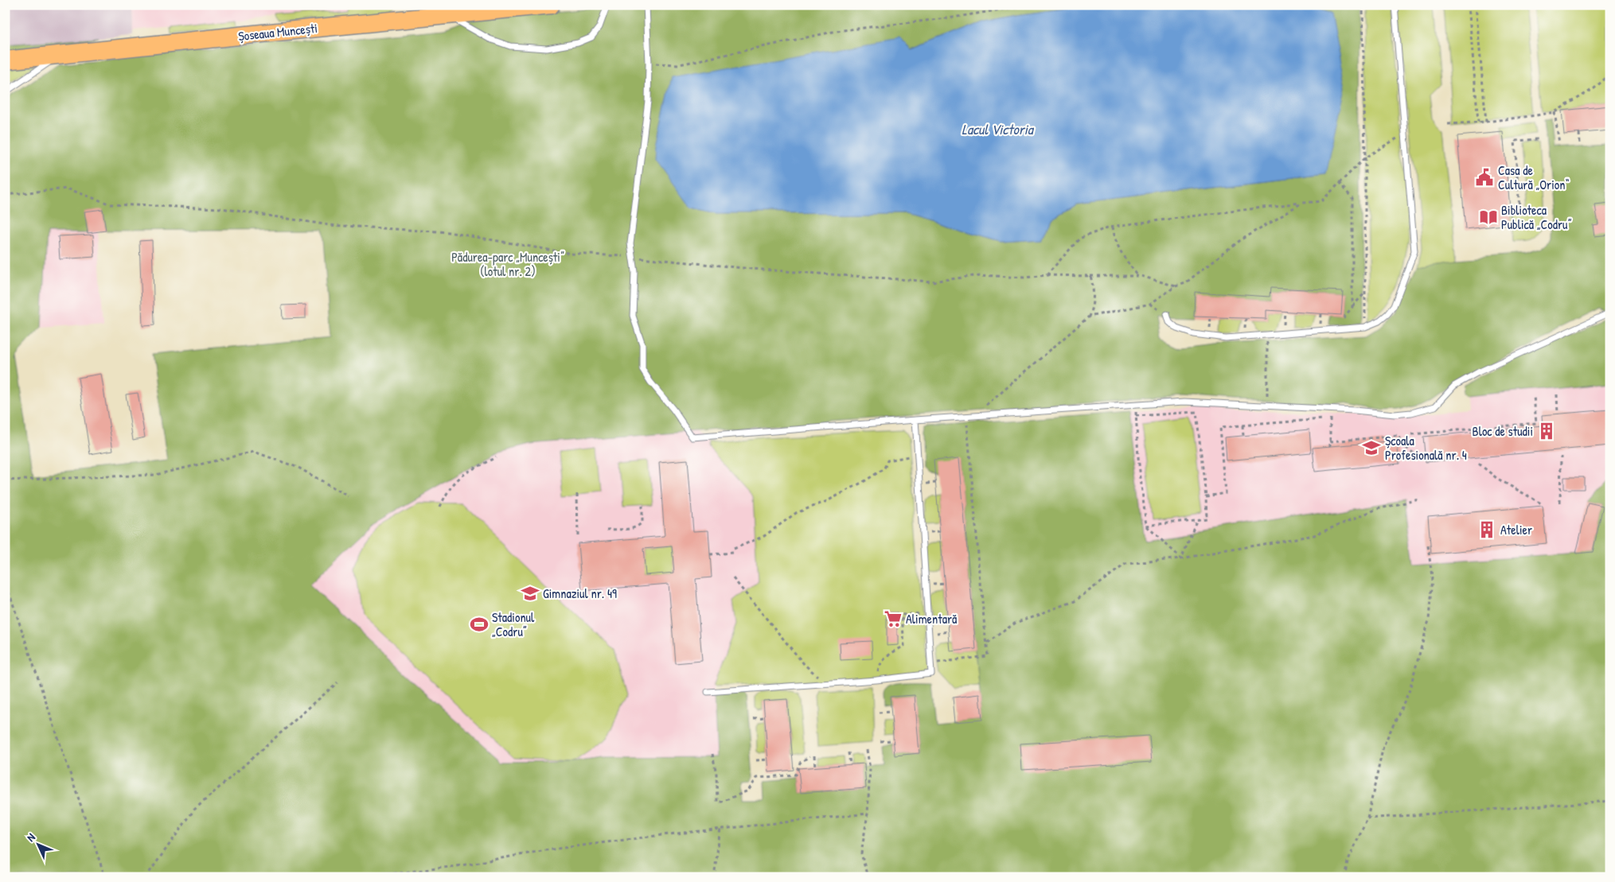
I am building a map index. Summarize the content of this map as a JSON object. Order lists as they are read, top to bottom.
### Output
{
  "streets": {
    "main road": ["Șoseaua Muncești"]
  },
  "water": ["Lacul Victoria"],
  "parks": ["Pădurea-parc „Muncești” (lotul nr. 2)"],
  "places": {
    "public building": ["Casa de Cultură „Orion“"],
    "library": ["Biblioteca Publică „Codru”"],
    "building": ["Bloc de studii", "Atelier"],
    "school or university": ["Școala Profesională nr. 4", "Gimnaziul nr. 49"],
    "supermarket": ["Alimentară"],
    "sports": ["Stadionul „Codru”"]
  },
  "north": "top left"
}
